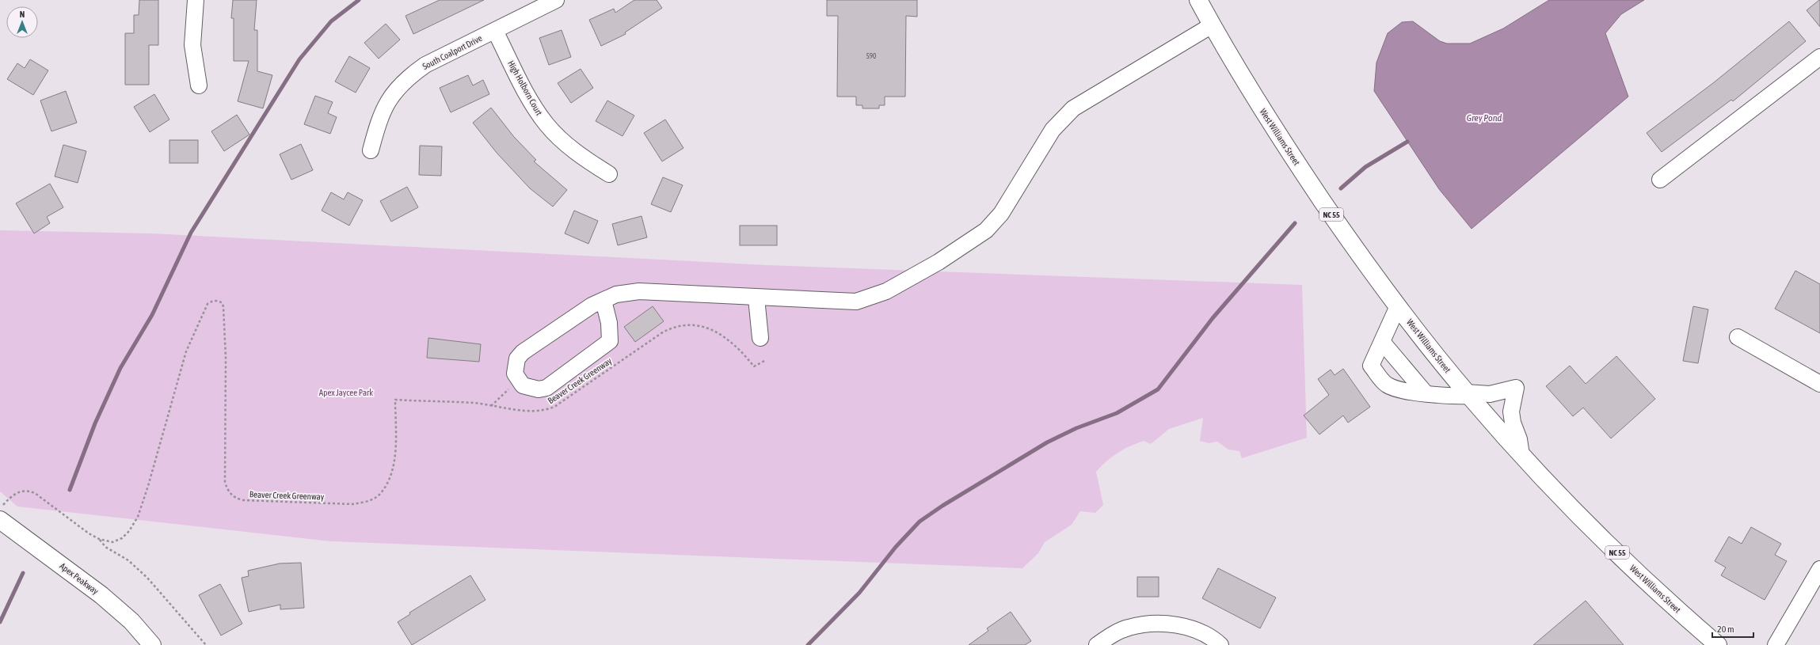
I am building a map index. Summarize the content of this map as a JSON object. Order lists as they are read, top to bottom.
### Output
{
  "streets": {
    "main road": ["West Williams Street", "NC 55", "Apex Peakway"],
    "street": ["South Coalport Drive", "High Holborn Court"],
    "path": ["Beaver Creek Greenway"]
  },
  "crossings": [
    ["South Coalport Drive", "High Holborn Court"],
    ["Beaver Creek Greenway", "Apex Peakway"]
  ],
  "water": ["Grey Pond"],
  "parks": ["Apex Jaycee Park"],
  "house_numbers": ["590"],
  "scale_bar": "20 m",
  "north": "top"
}
